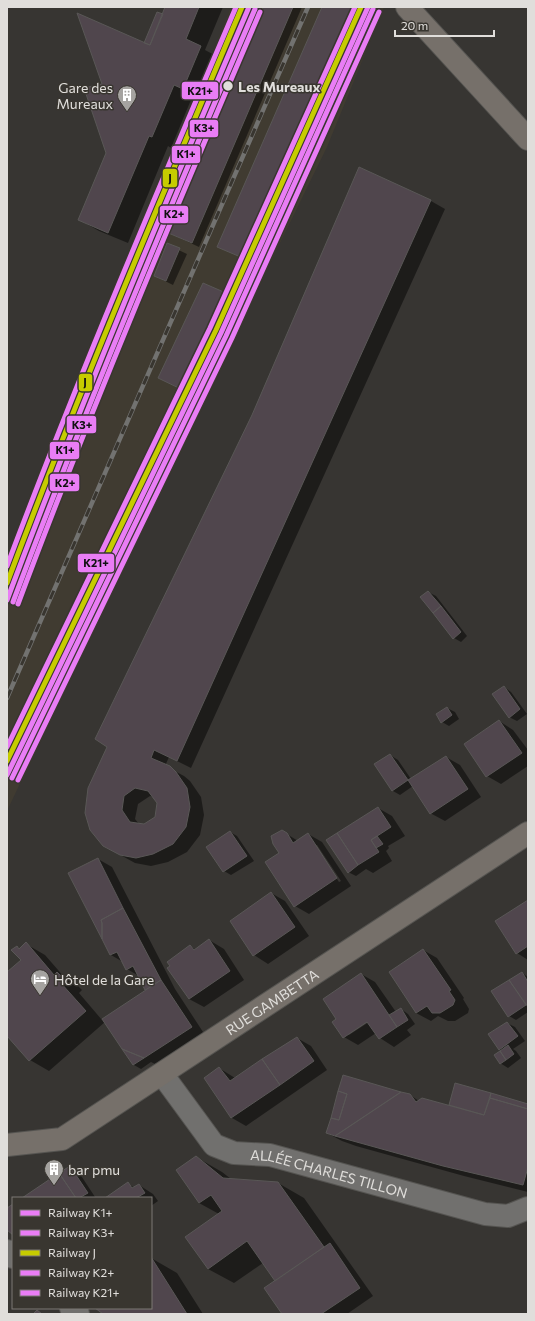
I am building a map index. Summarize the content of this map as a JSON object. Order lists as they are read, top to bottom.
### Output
{
  "streets": {
    "main road": ["RUE GAMBETTA"],
    "street": ["ALLÉE CHARLES TILLON"]
  },
  "crossings": [
    ["RUE GAMBETTA", "ALLÉE CHARLES TILLON"]
  ],
  "places": {
    "other": ["Les Mureaux"],
    "building": ["Gare des Mureaux", "bar pmu"],
    "hotel": ["Hôtel de la Gare"]
  },
  "lines": [
    "rail line K1+",
    "rail line J",
    "rail line K21+",
    "rail line K3+",
    "rail line K2+"
  ],
  "legend": [
    "Railway K1+",
    "Railway K3+",
    "Railway J",
    "Railway K2+",
    "Railway K21+"
  ],
  "scale_bar": "20 m"
}
